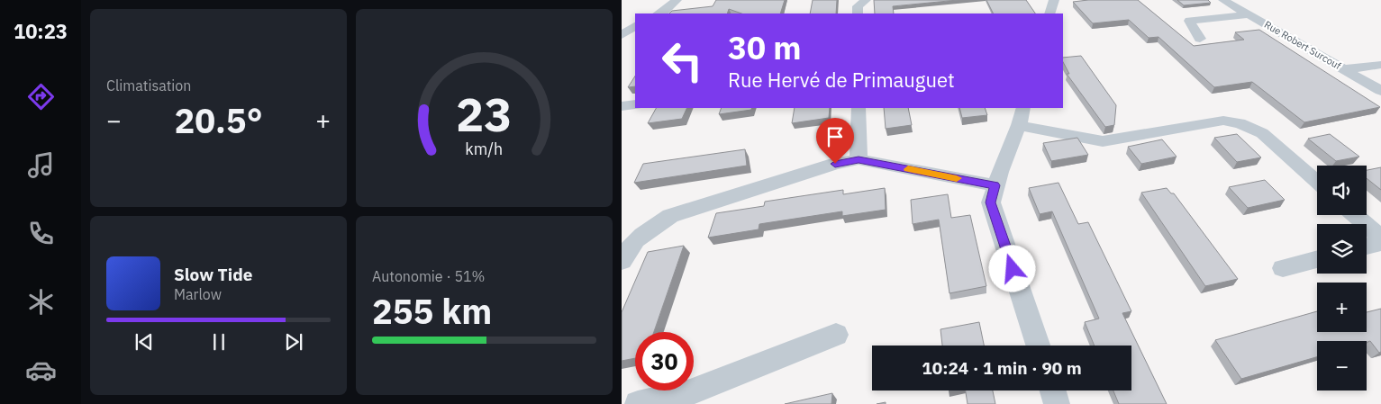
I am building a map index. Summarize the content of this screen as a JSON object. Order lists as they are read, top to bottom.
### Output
{
  "streets": {
    "street": ["Rue Robert Surcouf"]
  },
  "page": {
    "tabs": "10:23",
    "tile": [
      "Climatisation",
      ["Autonomie · 51%", "255 km"]
    ],
    "turn": ["30 m", "Rue Hervé de Primauguet"],
    "heat": ["−", "20.5°", "+"],
    "map_buttons": ["+", "−"],
    "song": ["Slow Tide", "Marlow"],
    "limit": "30",
    "trip": "10:24 · 1 min · 90 m",
    "gauge": ["23", "km/h"]
  }
}
